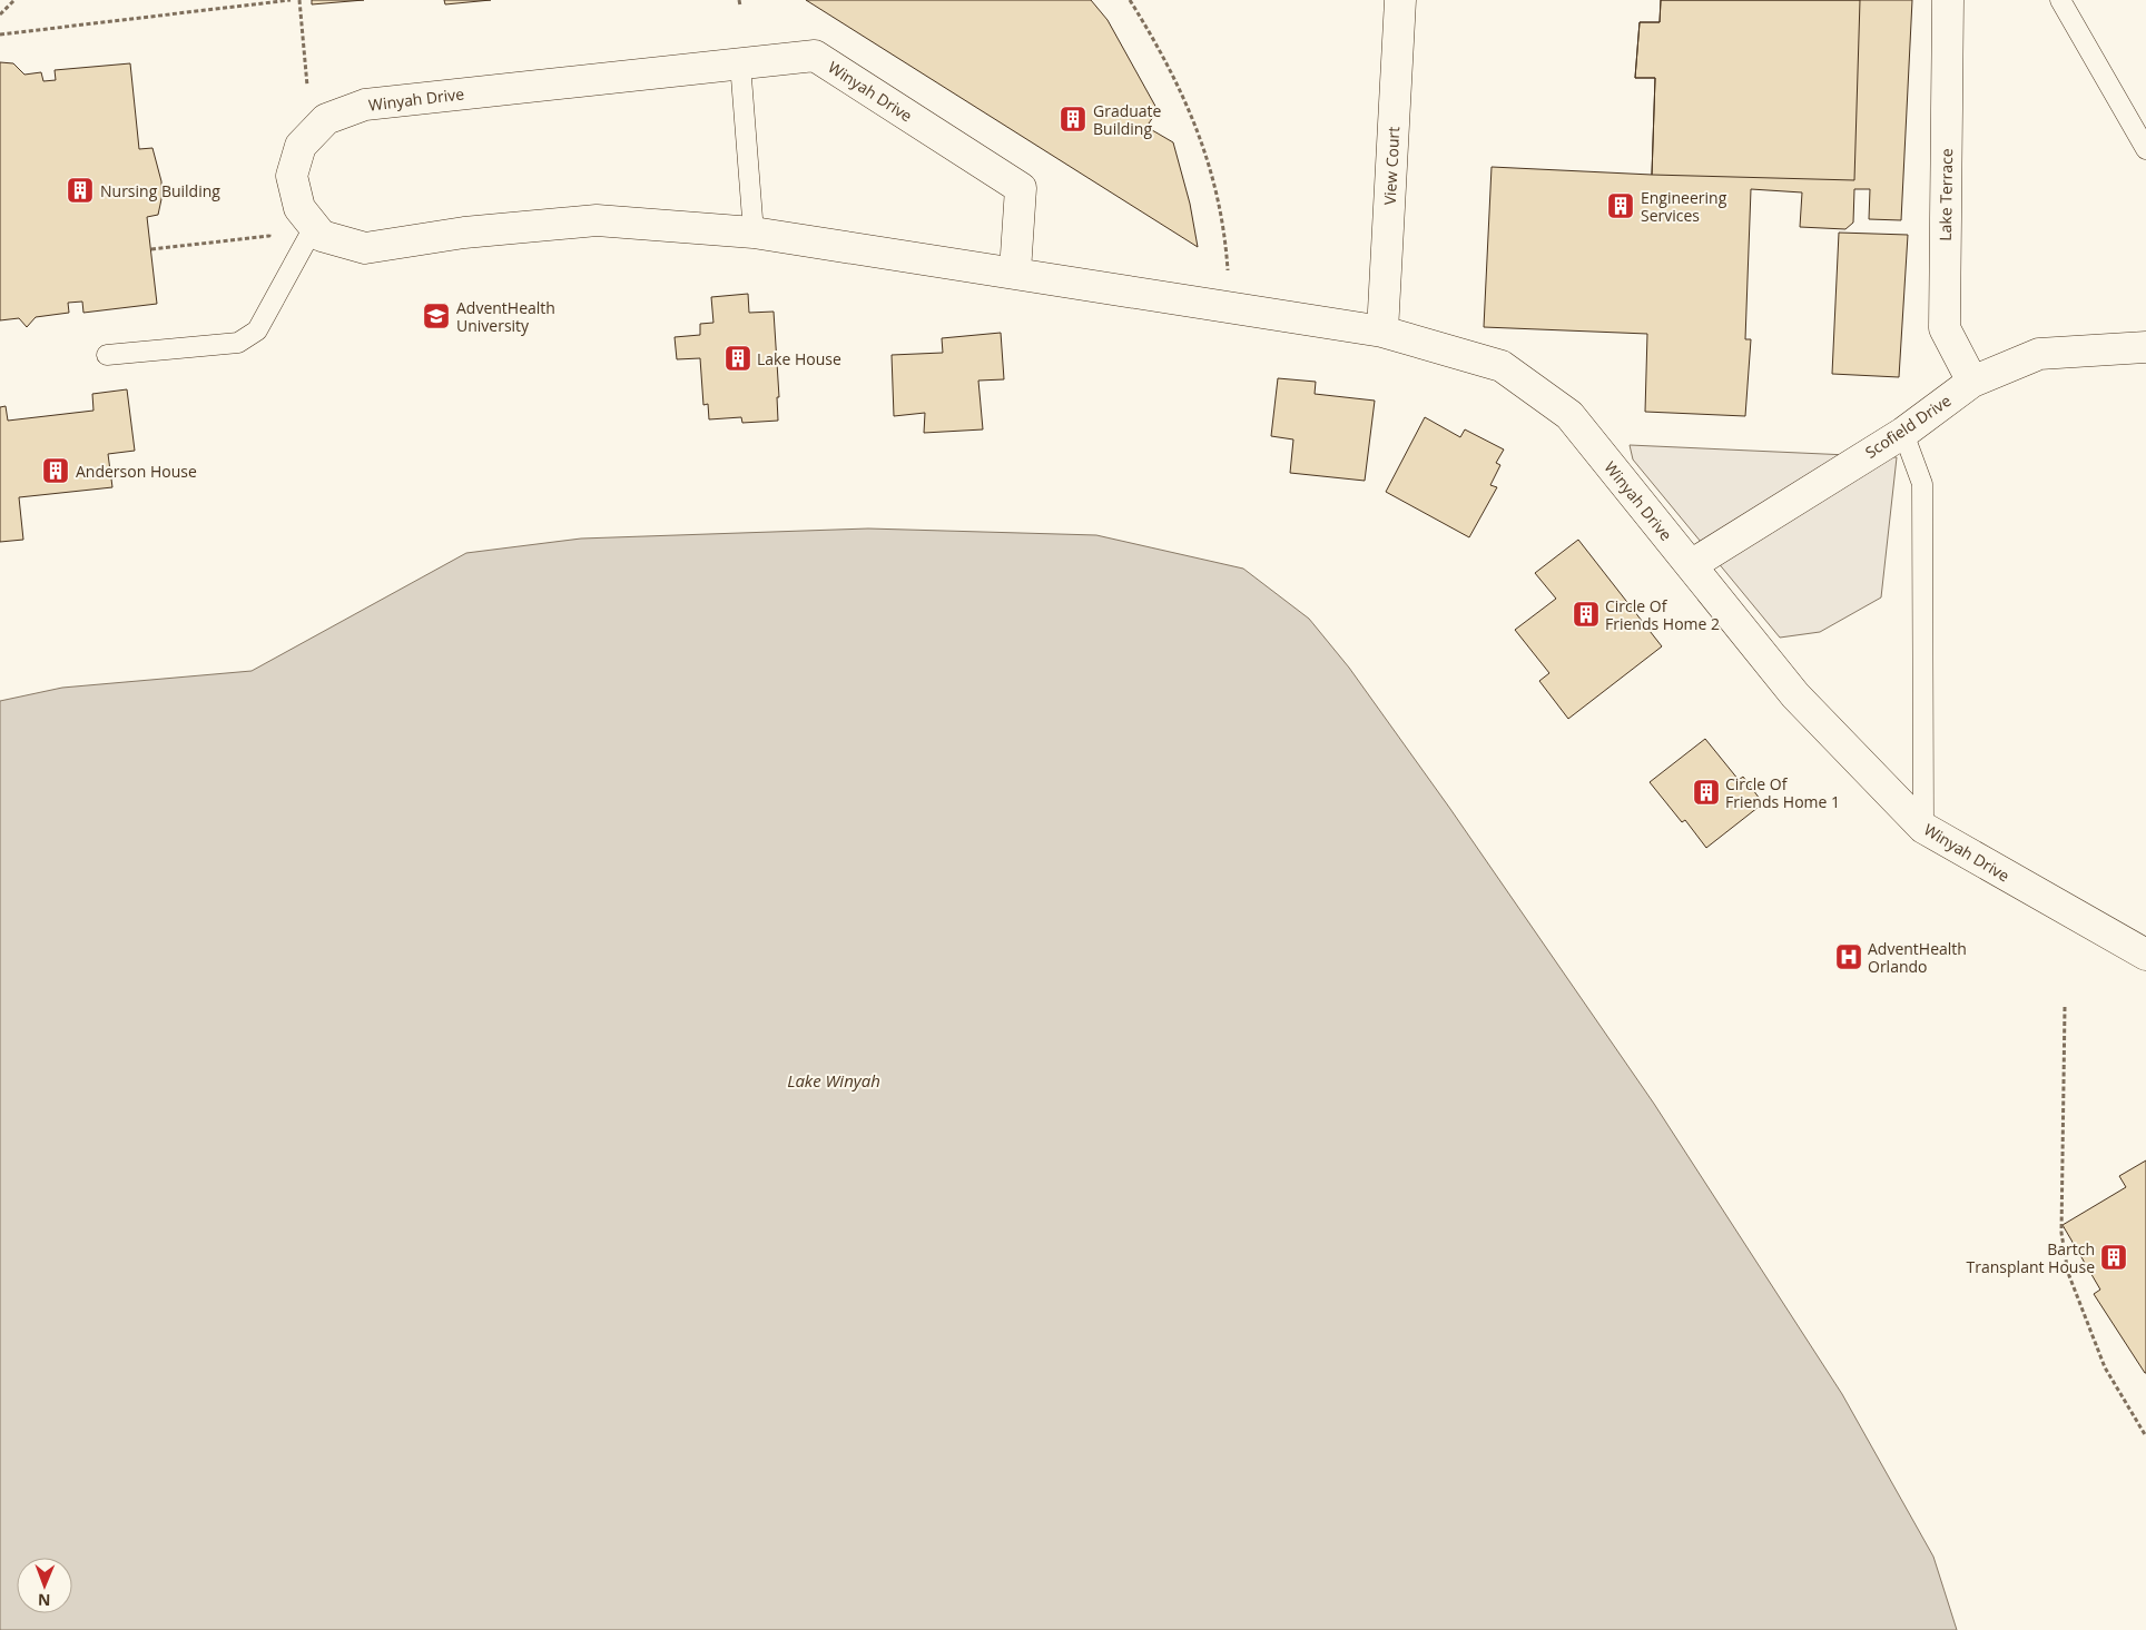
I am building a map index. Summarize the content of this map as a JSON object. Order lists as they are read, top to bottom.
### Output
{
  "streets": {
    "street": [
      "Winyah Drive",
      "View Court",
      "Lake Terrace",
      "Scofield Drive"
    ]
  },
  "crossings": [
    ["Winyah Drive", "View Court"],
    ["Winyah Drive", "Scofield Drive"],
    ["Lake Terrace", "Scofield Drive"]
  ],
  "water": ["Lake Winyah"],
  "places": {
    "building": [
      "Graduate Building",
      "Nursing Building",
      "Engineering Services",
      "Lake House",
      "Anderson House",
      "Circle Of Friends Home 2",
      "Circle Of Friends Home 1",
      "Bartch Transplant House"
    ],
    "school or university": ["AdventHealth University"],
    "hospital": ["AdventHealth Orlando"]
  },
  "north": "bottom"
}
